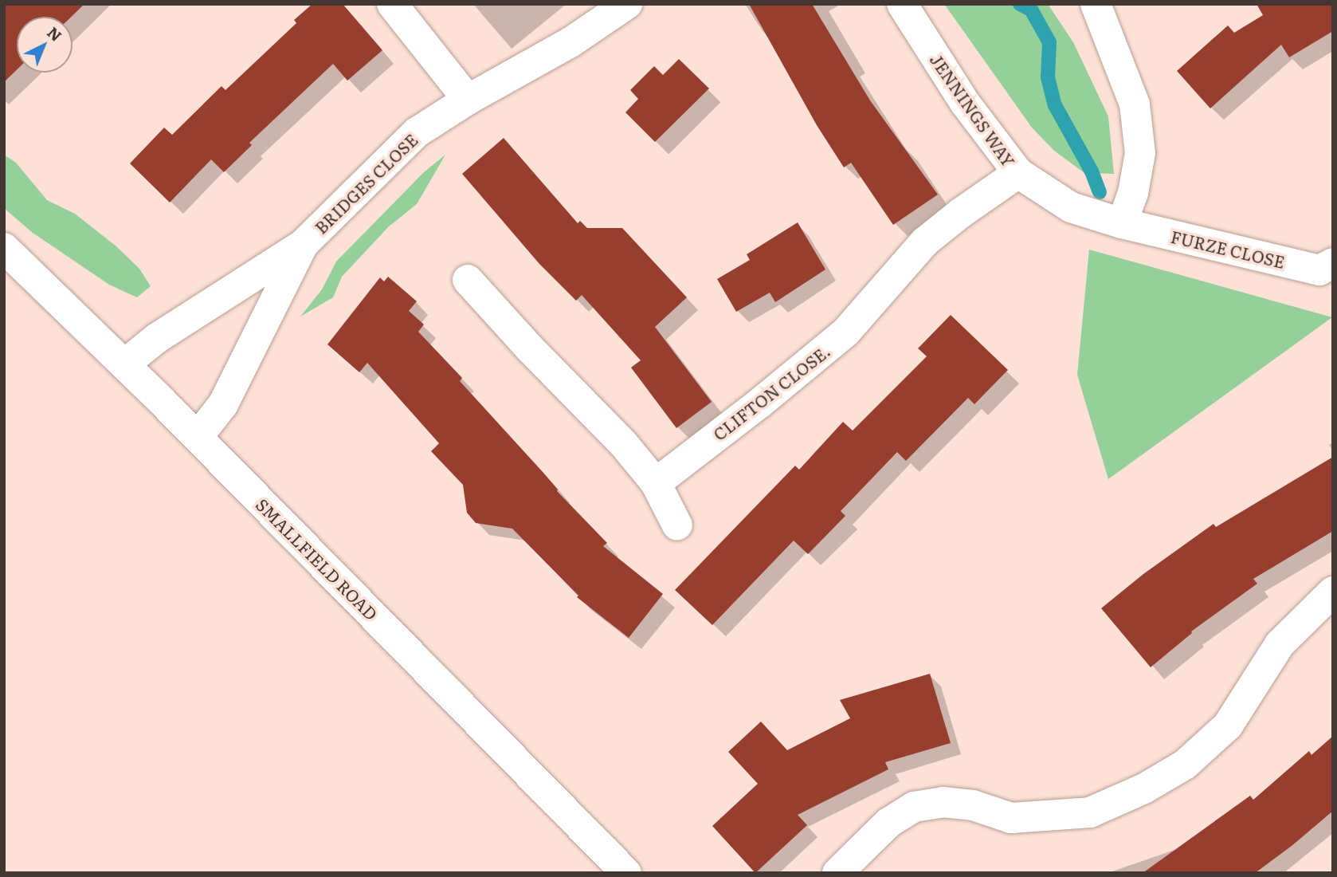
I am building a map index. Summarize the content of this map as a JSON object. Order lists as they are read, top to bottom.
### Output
{
  "streets": {
    "street": [
      "JENNINGS WAY",
      "BRIDGES CLOSE",
      "FURZE CLOSE",
      "CLIFTON CLOSE.",
      "SMALLFIELD ROAD"
    ]
  },
  "crossings": [
    ["JENNINGS WAY", "FURZE CLOSE"],
    ["JENNINGS WAY", "CLIFTON CLOSE."],
    ["BRIDGES CLOSE", "SMALLFIELD ROAD"]
  ],
  "north": "top right"
}
